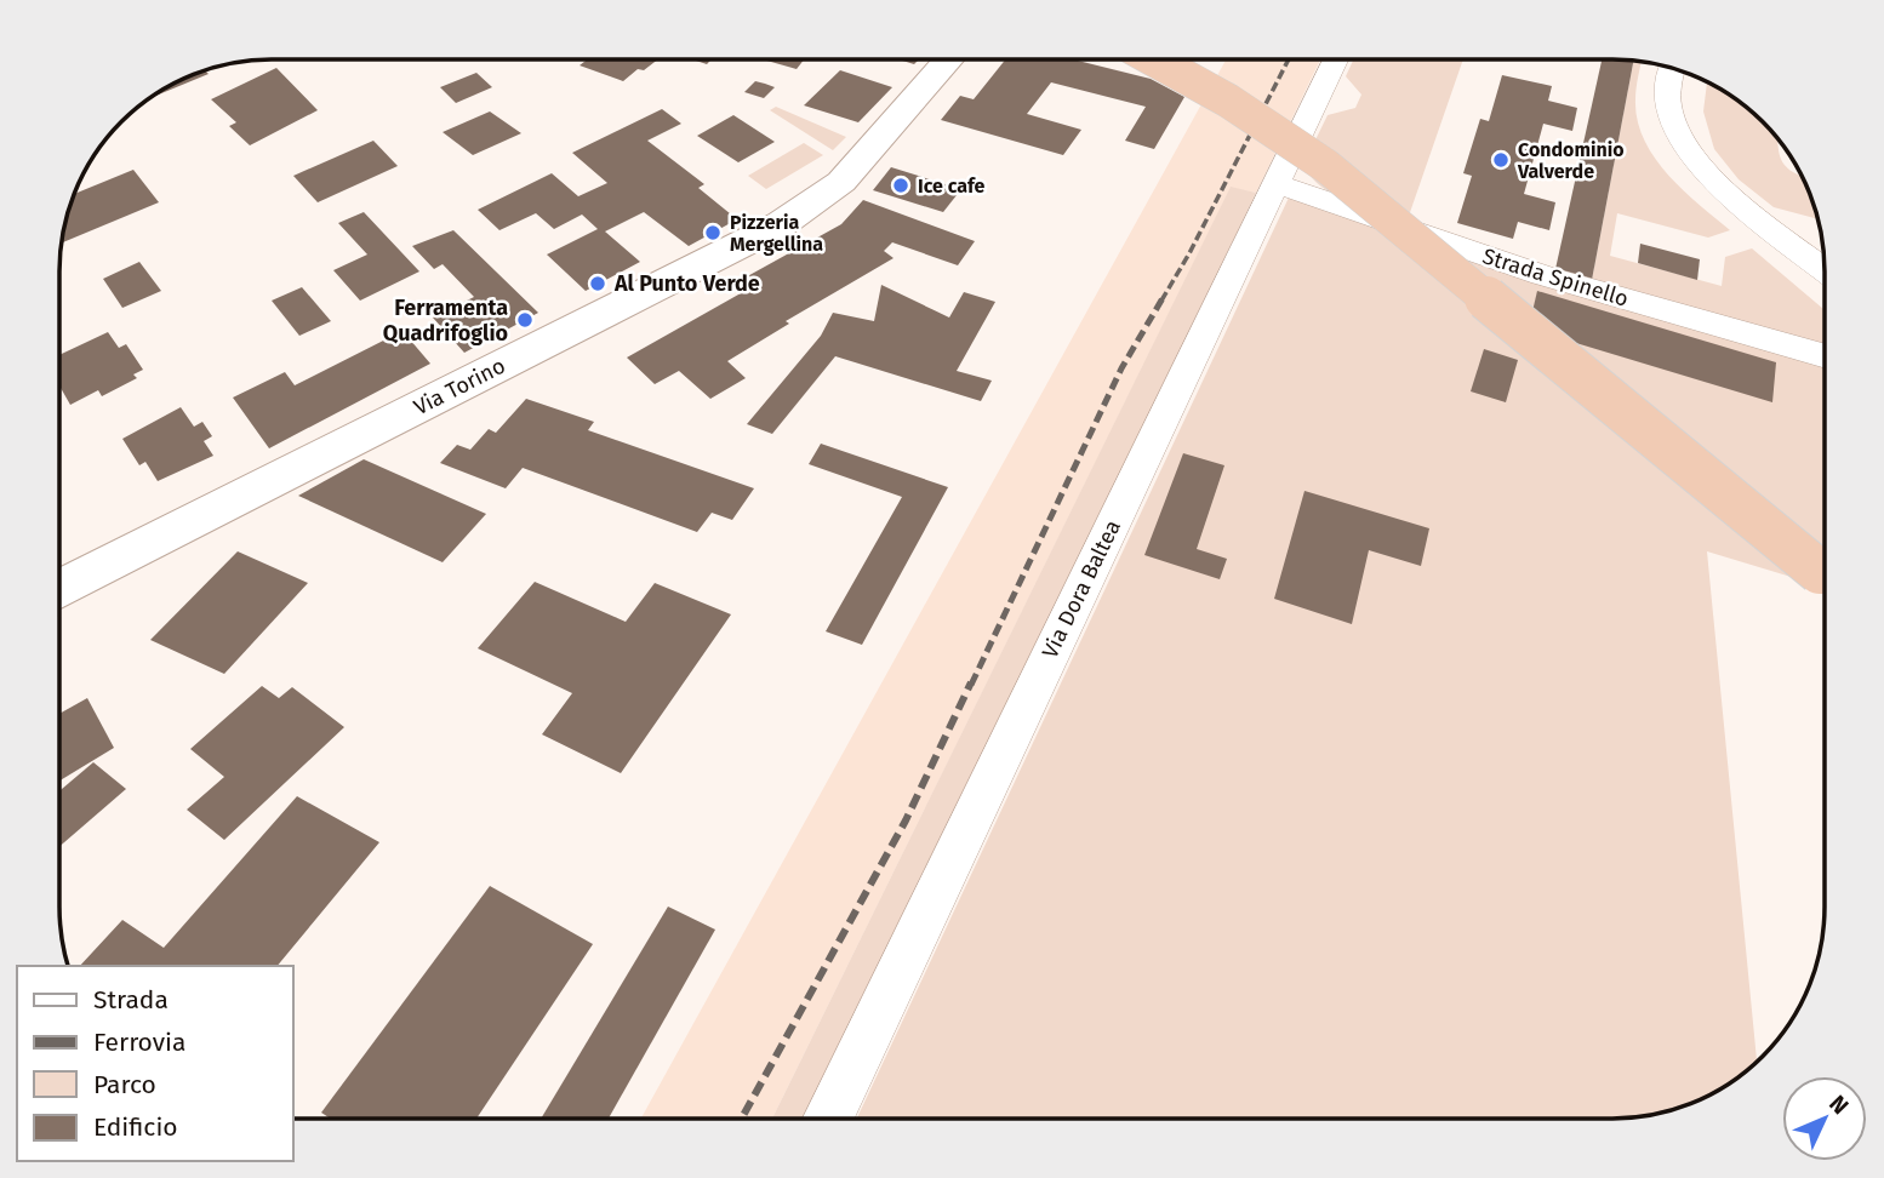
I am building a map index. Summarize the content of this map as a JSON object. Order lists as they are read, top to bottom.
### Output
{
  "streets": {
    "street": ["Strada Spinello", "Via Torino", "Via Dora Baltea"]
  },
  "crossings": [
    ["Strada Spinello", "Via Dora Baltea"]
  ],
  "places": [
    "Condominio Valverde",
    "Ice cafe",
    "Pizzeria Mergellina",
    "Al Punto Verde",
    "Ferramenta Quadrifoglio"
  ],
  "legend": [
    "Strada",
    "Ferrovia",
    "Parco",
    "Edificio"
  ],
  "north": "top right"
}
